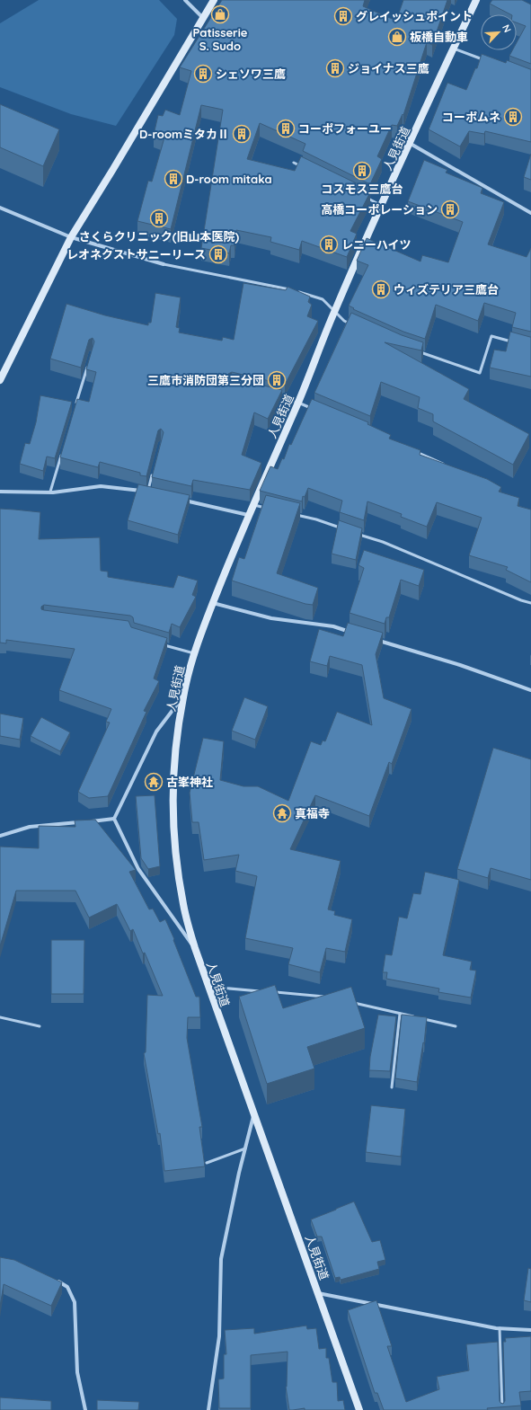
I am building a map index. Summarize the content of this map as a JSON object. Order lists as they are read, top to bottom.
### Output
{
  "streets": {
    "main road": ["人見街道"]
  },
  "places": {
    "shop": ["Patisserie S. Sudo", "板橋自動車"],
    "building": [
      "グレイッシュポイント",
      "ジョイナス三鷹",
      "シェソワ三鷹",
      "コーポムネ",
      "コーポフォーユー",
      "D-roomミタカⅡ",
      "コスモス三鷹台",
      "D-room mitaka",
      "高橋コーポレーション",
      "さくらクリニック(旧山本医院)",
      "レニーハイツ",
      "レオネクストサニーリース",
      "ウィズテリア三鷹台",
      "三鷹市消防団第三分団"
    ],
    "temple": ["古峯神社", "真福寺"]
  },
  "north": "top right"
}
